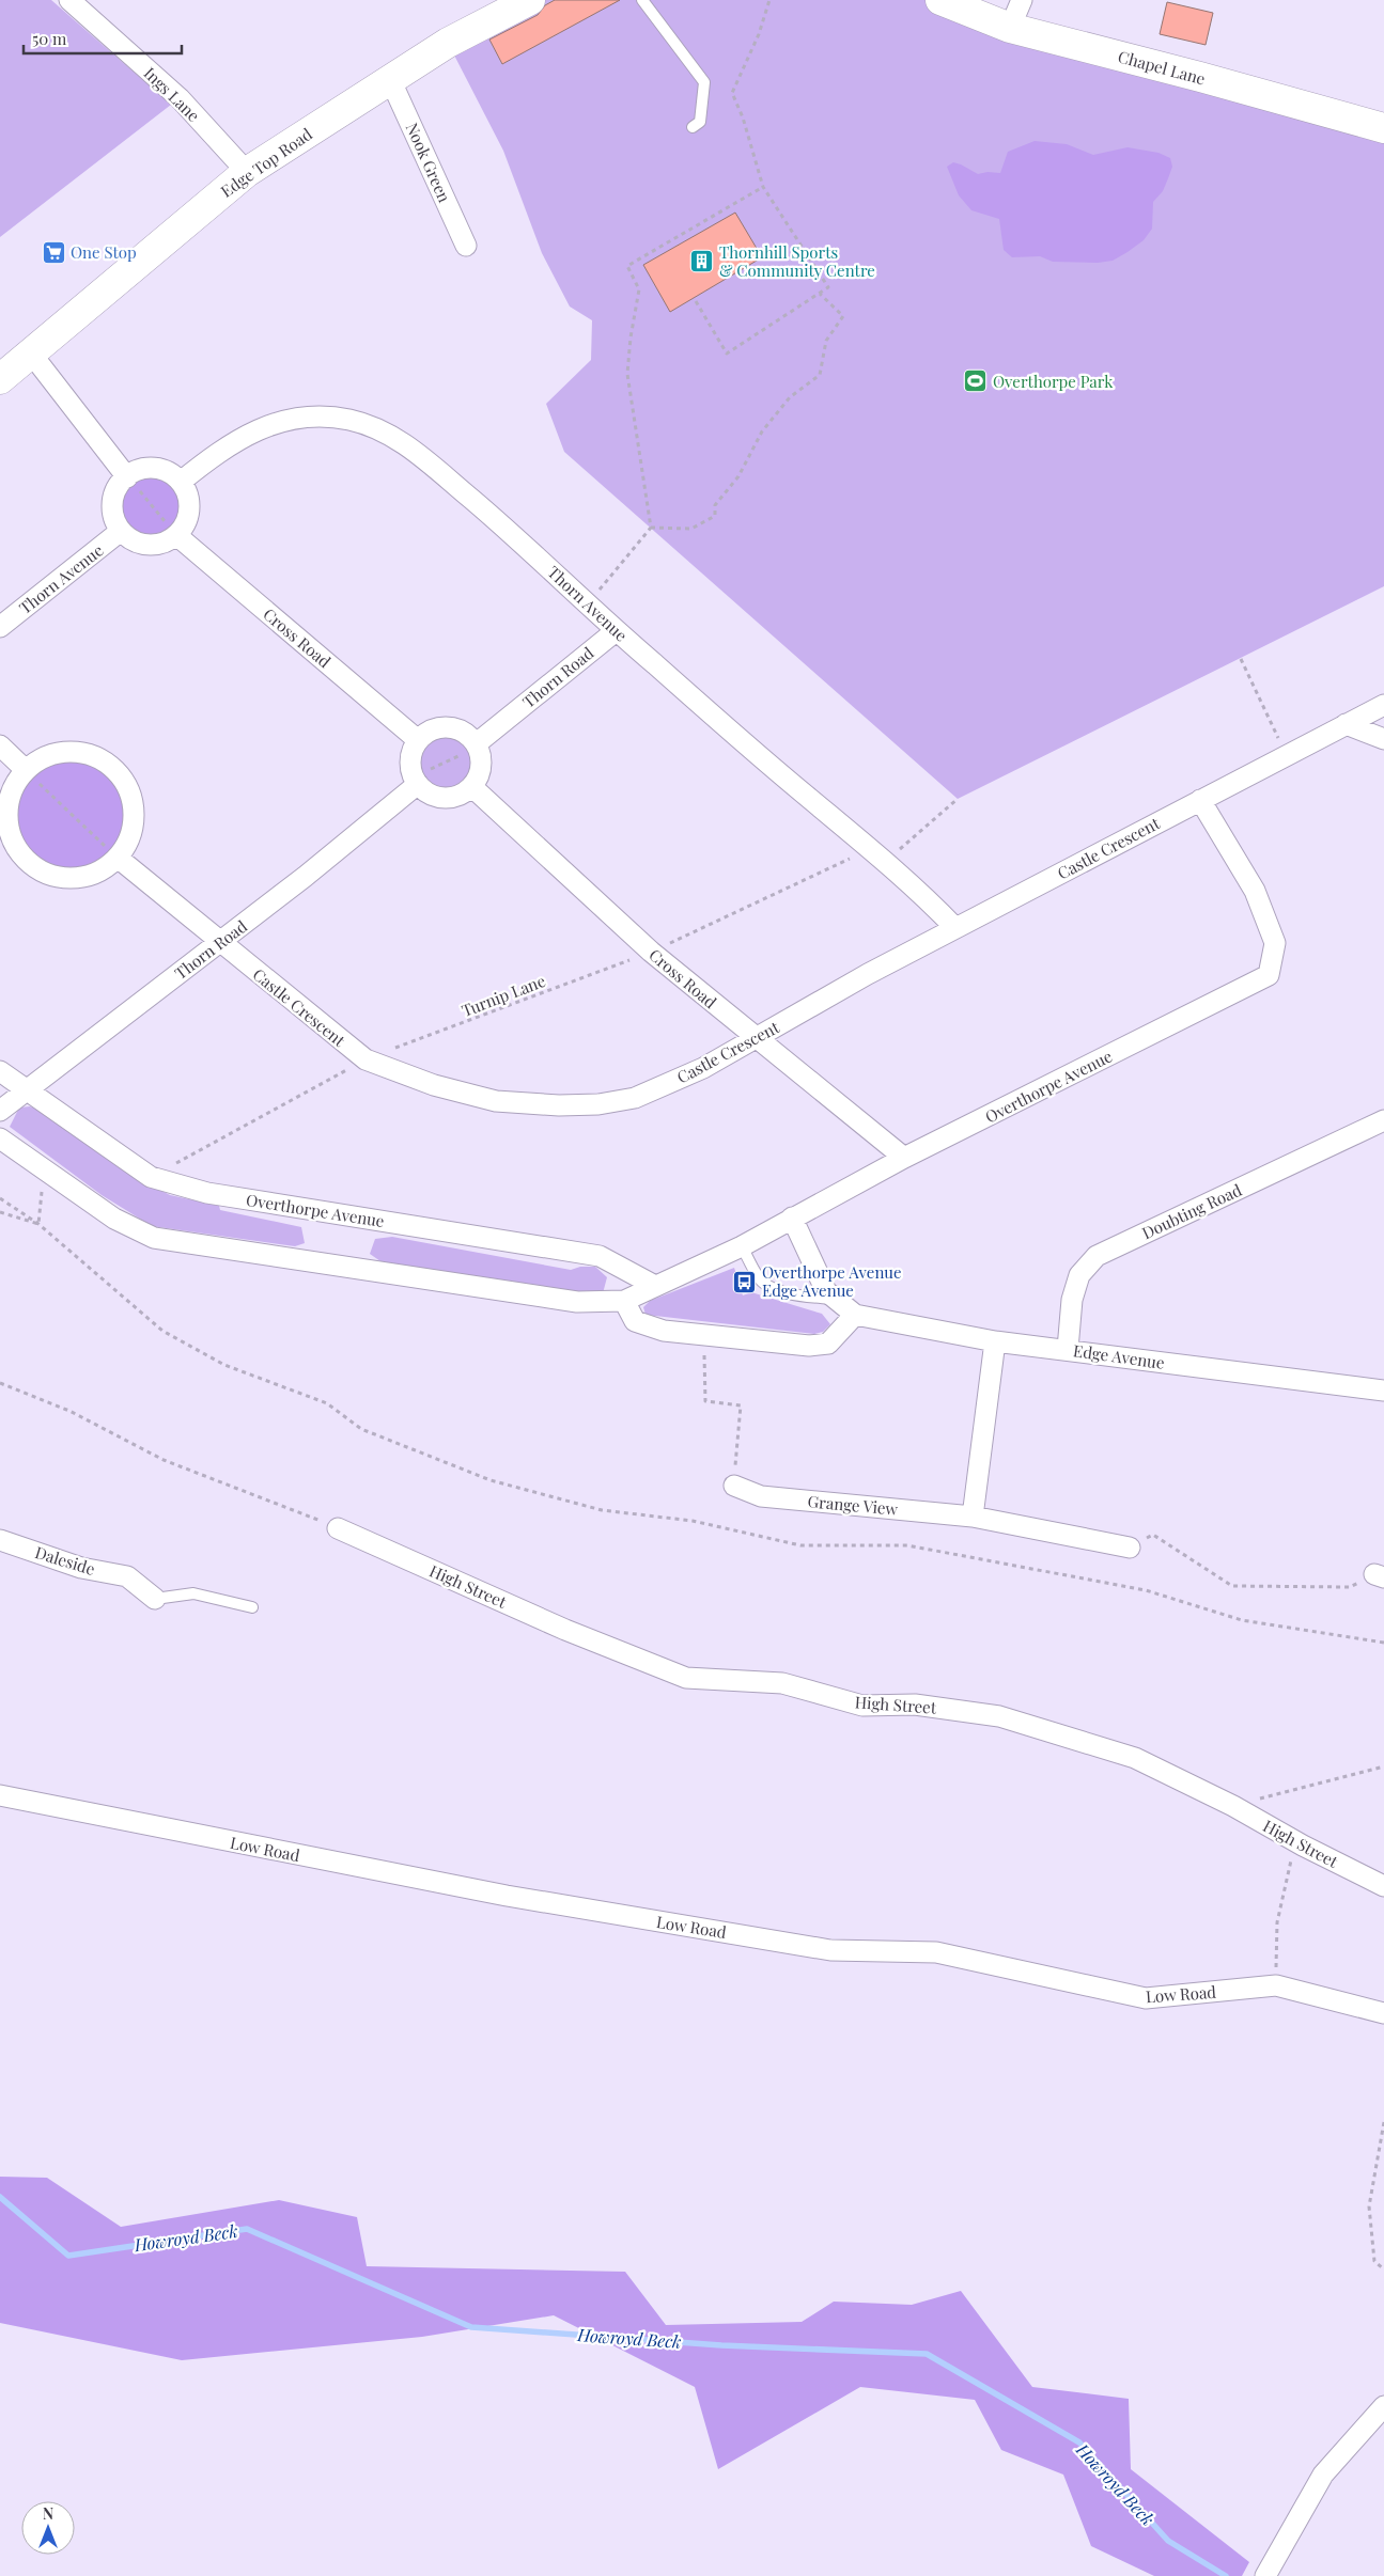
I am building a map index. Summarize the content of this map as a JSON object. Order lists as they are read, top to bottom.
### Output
{
  "streets": {
    "street": [
      "Chapel Lane",
      "Ings Lane",
      "Edge Top Road",
      "Nook Green",
      "Thorn Avenue",
      "Cross Road",
      "Thorn Road",
      "Castle Crescent",
      "Overthorpe Avenue",
      "Doubting Road",
      "Edge Avenue",
      "Grange View",
      "Daleside",
      "High Street",
      "Low Road"
    ],
    "path": ["Turnip Lane"]
  },
  "crossings": [
    ["Ings Lane", "Edge Top Road"],
    ["Edge Top Road", "Nook Green"],
    ["Thorn Avenue", "Thorn Road"],
    ["Thorn Avenue", "Castle Crescent"],
    ["Thorn Avenue", "Turnip Lane"],
    ["Cross Road", "Castle Crescent"],
    ["Cross Road", "Turnip Lane"],
    ["Cross Road", "Overthorpe Avenue"],
    ["Thorn Road", "Castle Crescent"],
    ["Thorn Road", "Overthorpe Avenue"],
    ["Castle Crescent", "Turnip Lane"],
    ["Castle Crescent", "Overthorpe Avenue"],
    ["Turnip Lane", "Overthorpe Avenue"],
    ["Overthorpe Avenue", "Edge Avenue"],
    ["Doubting Road", "Edge Avenue"]
  ],
  "water": ["Howroyd Beck"],
  "places": {
    "supermarket": ["One Stop"],
    "building": ["Thornhill Sports & Community Centre"],
    "sports": ["Overthorpe Park"],
    "bus stop": ["Overthorpe Avenue Edge Avenue"]
  },
  "scale_bar": "50 m",
  "north": "top"
}
